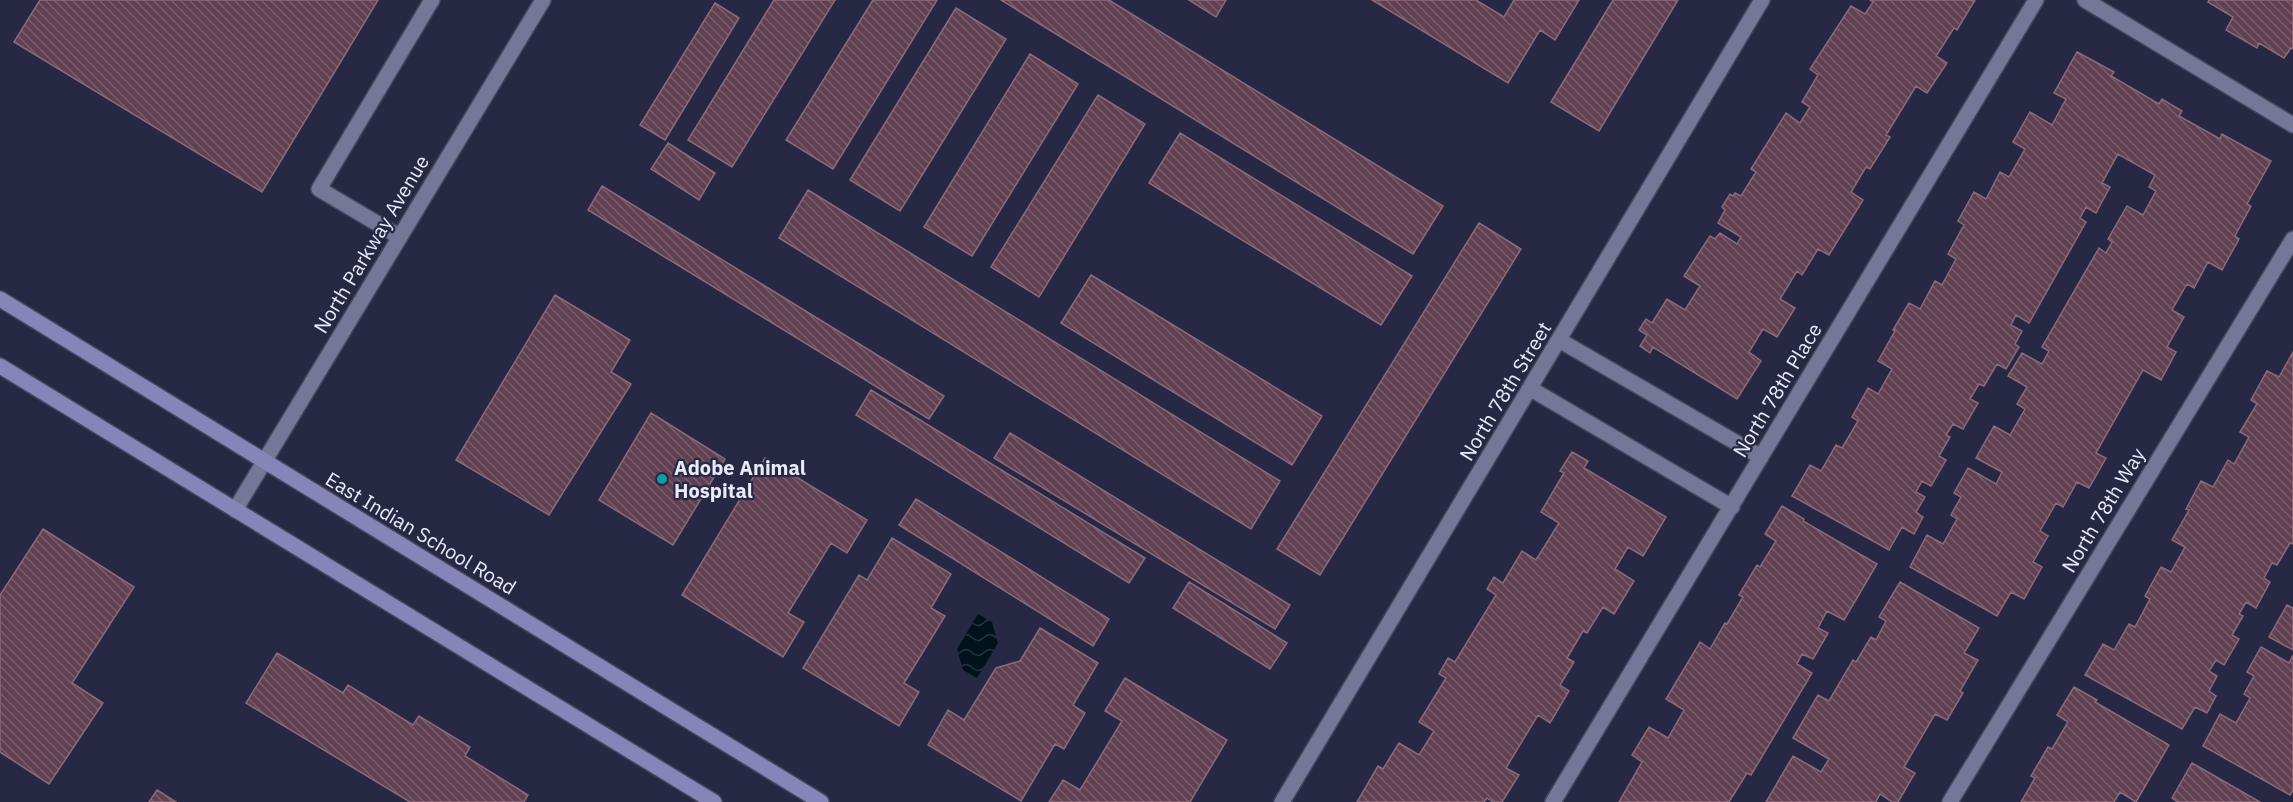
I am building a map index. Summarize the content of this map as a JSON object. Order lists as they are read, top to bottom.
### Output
{
  "streets": {
    "main road": ["East Indian School Road"],
    "street": [
      "North Parkway Avenue",
      "North 78th Place",
      "North 78th Street",
      "North 78th Way"
    ]
  },
  "crossings": [
    ["North Parkway Avenue", "East Indian School Road"]
  ],
  "places": ["Adobe Animal Hospital"]
}
